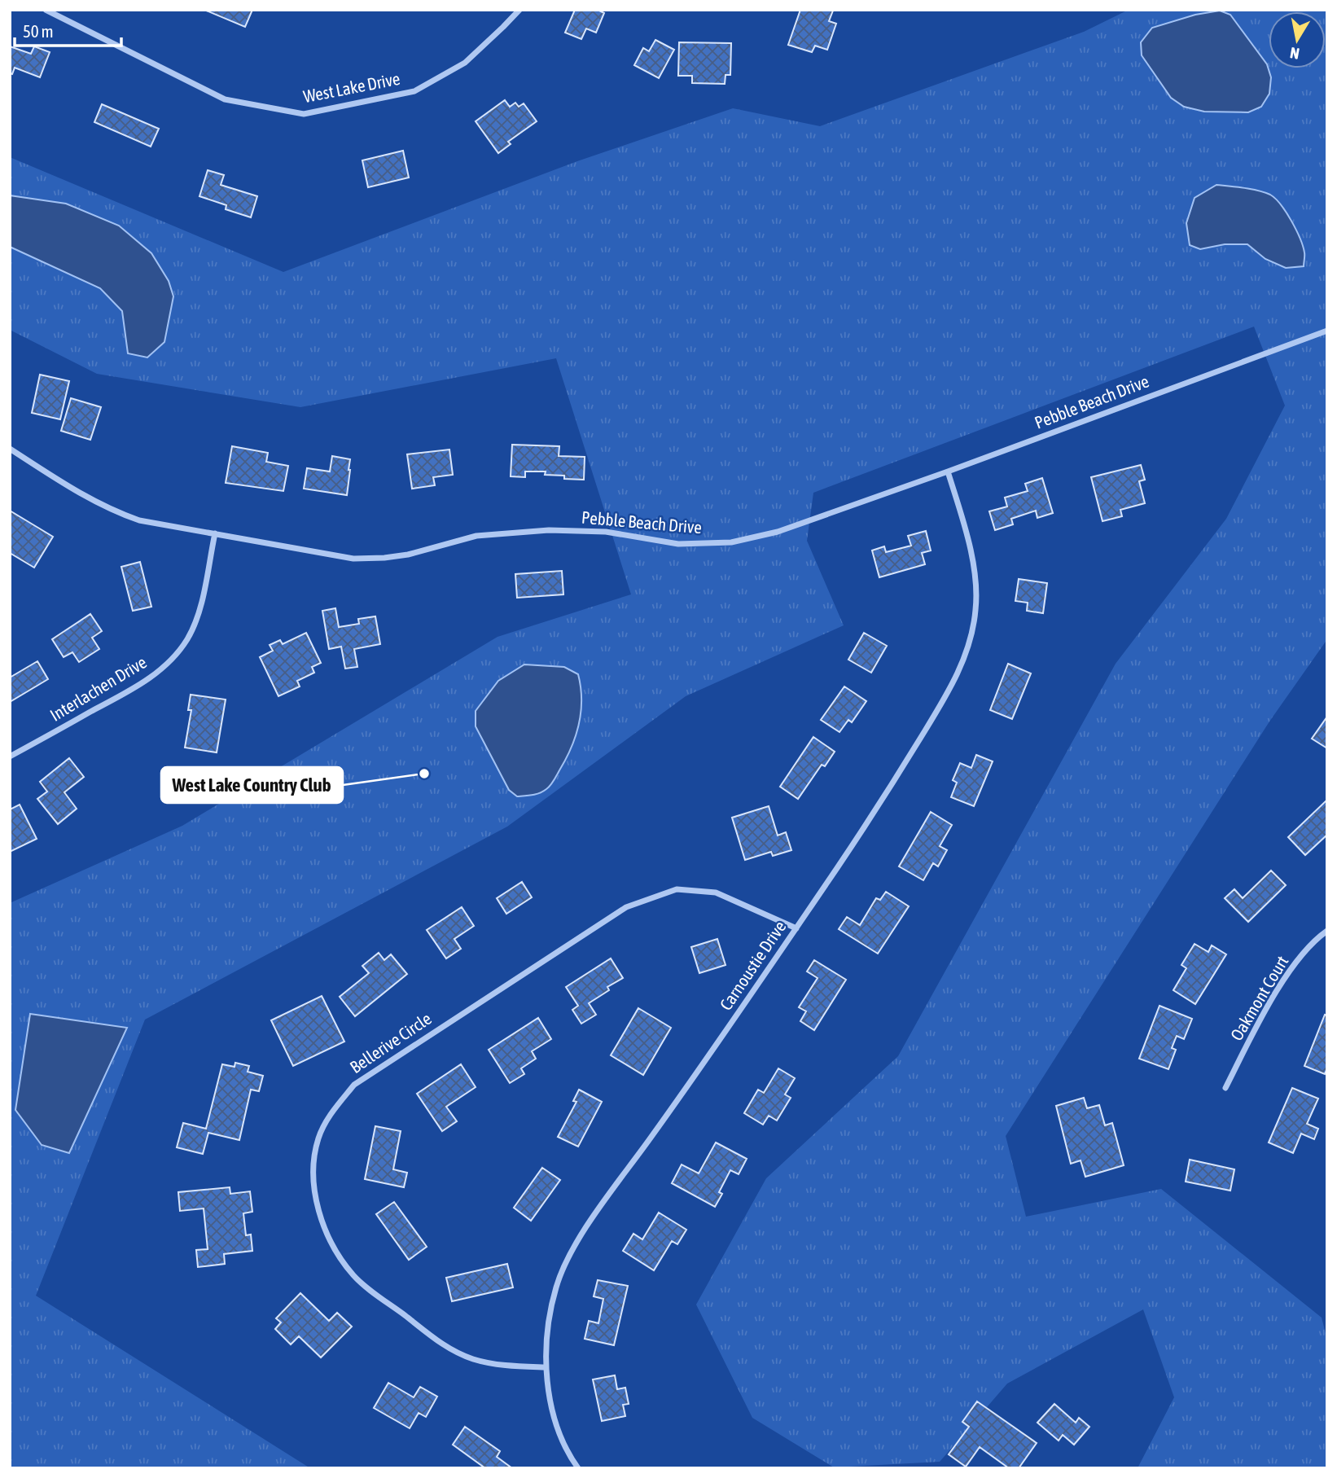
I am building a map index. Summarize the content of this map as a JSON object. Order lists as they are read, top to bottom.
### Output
{
  "streets": {
    "street": [
      "West Lake Drive",
      "Pebble Beach Drive",
      "Interlachen Drive",
      "Carnoustie Drive",
      "Oakmont Court",
      "Bellerive Circle"
    ]
  },
  "crossings": [
    ["Pebble Beach Drive", "Interlachen Drive"],
    ["Pebble Beach Drive", "Carnoustie Drive"],
    ["Carnoustie Drive", "Bellerive Circle"]
  ],
  "places": ["West Lake Country Club"],
  "scale_bar": "50 m",
  "north": "bottom"
}
